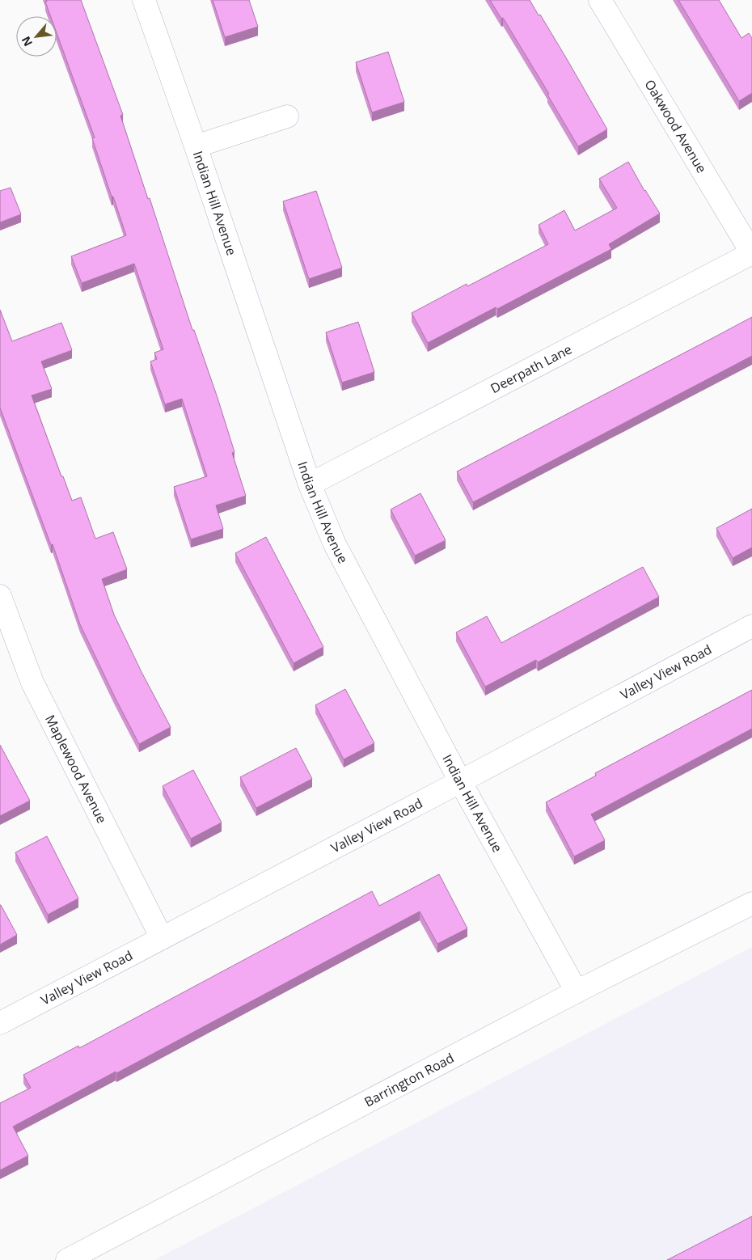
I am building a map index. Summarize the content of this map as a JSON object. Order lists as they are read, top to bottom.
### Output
{
  "streets": {
    "street": [
      "Oakwood Avenue",
      "Indian Hill Avenue",
      "Deerpath Lane",
      "Valley View Road",
      "Maplewood Avenue",
      "Barrington Road"
    ]
  },
  "crossings": [
    ["Oakwood Avenue", "Deerpath Lane"],
    ["Indian Hill Avenue", "Deerpath Lane"],
    ["Indian Hill Avenue", "Valley View Road"],
    ["Indian Hill Avenue", "Barrington Road"],
    ["Valley View Road", "Maplewood Avenue"]
  ],
  "north": "bottom left"
}
